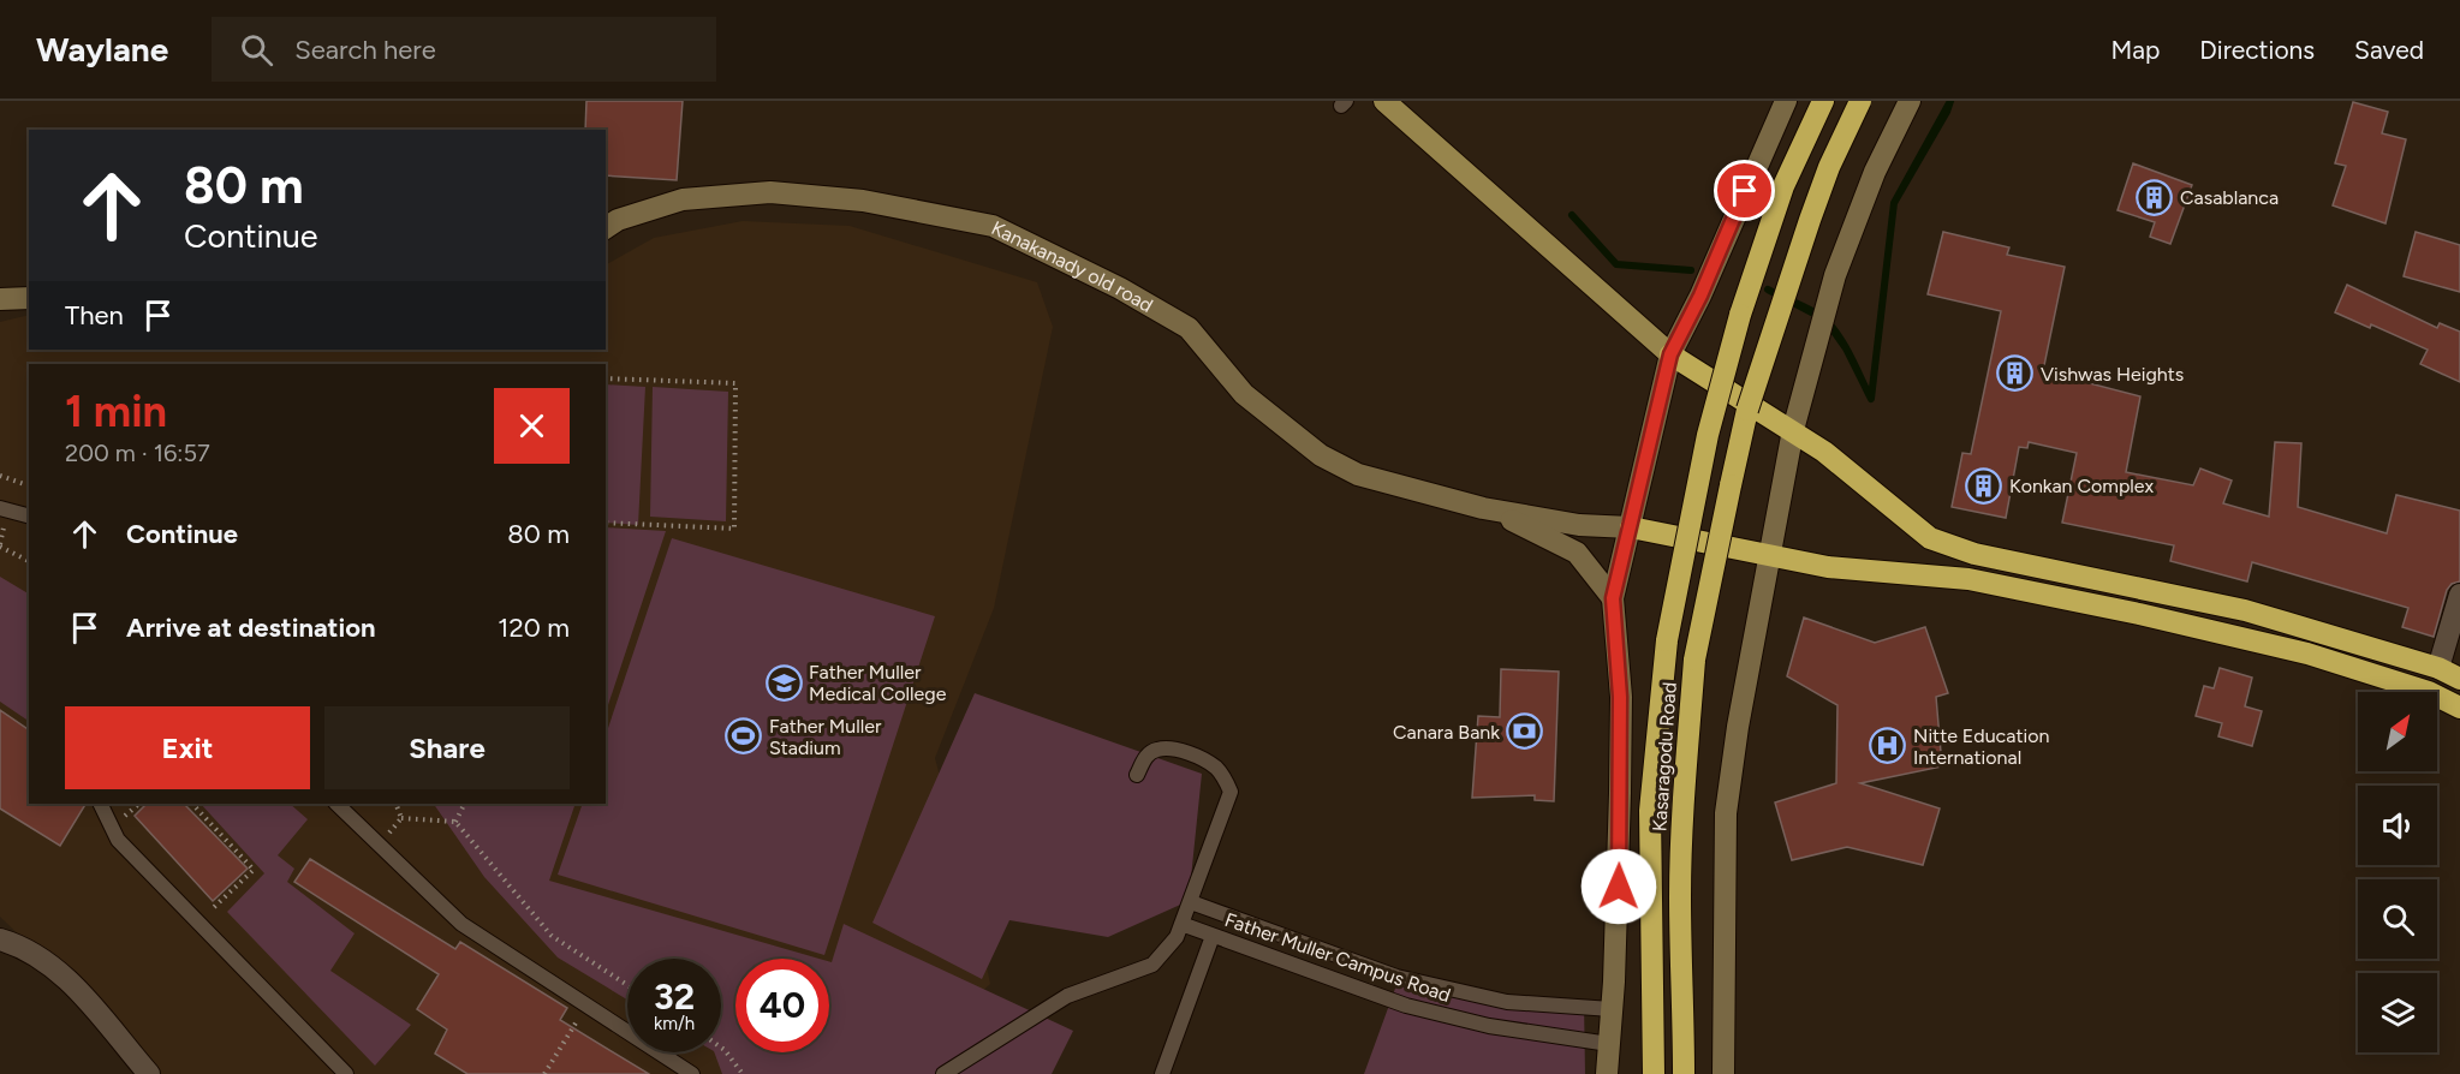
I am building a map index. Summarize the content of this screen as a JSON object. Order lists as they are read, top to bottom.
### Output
{
  "streets": {
    "highway": ["Kasaragodu Road"],
    "street": ["Kanakanady old road"],
    "lane": ["Father Muller Campus Road"]
  },
  "places": {
    "building": ["Casablanca", "Vishwas Heights", "Konkan Complex"],
    "school or university": ["Father Muller Medical College"],
    "bank": ["Canara Bank"],
    "sports": ["Father Muller Stadium"],
    "hospital": ["Nitte Education International"]
  },
  "north": "top right",
  "page": {
    "header": "Waylane",
    "search": "Search here",
    "nav": ["Map", "Directions", "Saved"],
    "turn": ["80 m", "Continue"],
    "then": "Then",
    "heading": ["1 min", "200 m · 16:57"],
    "list": [
      {
        "name": "Continue",
        "value": "80 m"
      },
      {
        "name": "Arrive at destination",
        "value": "120 m"
      }
    ],
    "buttons": ["Exit", "Share"],
    "speed": "32 km/h",
    "limit": "40"
  }
}
